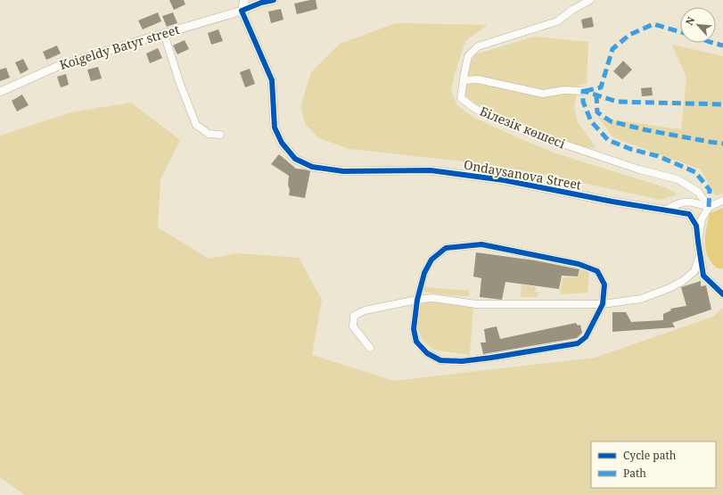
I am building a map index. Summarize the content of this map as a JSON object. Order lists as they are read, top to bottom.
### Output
{
  "streets": {
    "street": ["Koigeldy Batyr street", "Білезік көшесі", "Ondaysanova Street"]
  },
  "crossings": [
    ["Koigeldy Batyr street", "Ondaysanova Street"]
  ],
  "legend": ["Cycle path", "Path"],
  "north": "top left"
}
